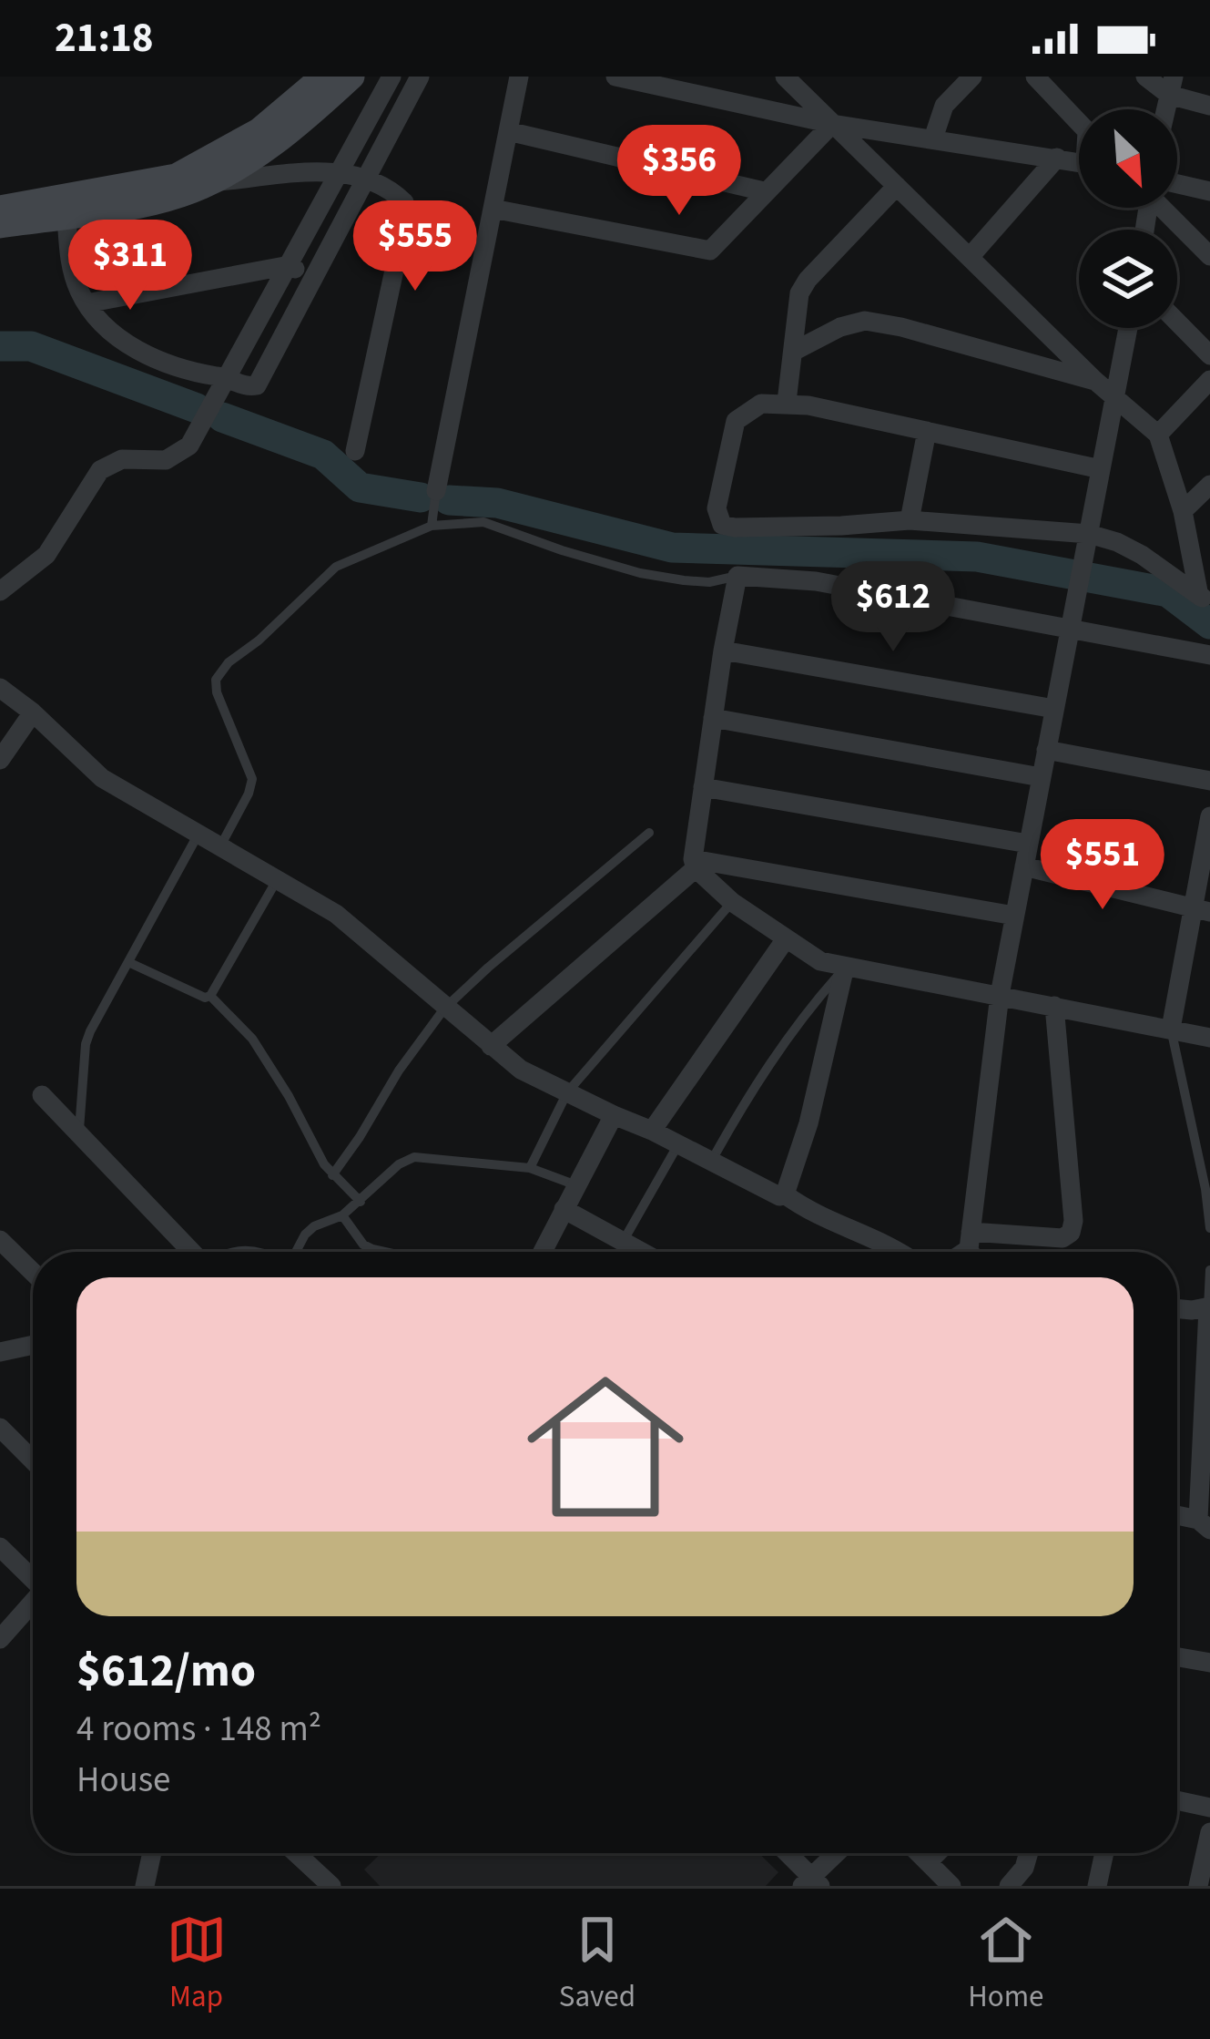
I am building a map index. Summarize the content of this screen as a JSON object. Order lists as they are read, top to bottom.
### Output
{
  "north": "bottom right",
  "page": {
    "status": "21:18",
    "price": [
      "$356",
      "$555",
      "$311",
      "$612",
      "$551"
    ],
    "list": [
      {
        "name": "$612/mo",
        "note": "4 rooms · 148 m² · House"
      }
    ],
    "tabs": ["Map", "Saved", "Home"]
  }
}
